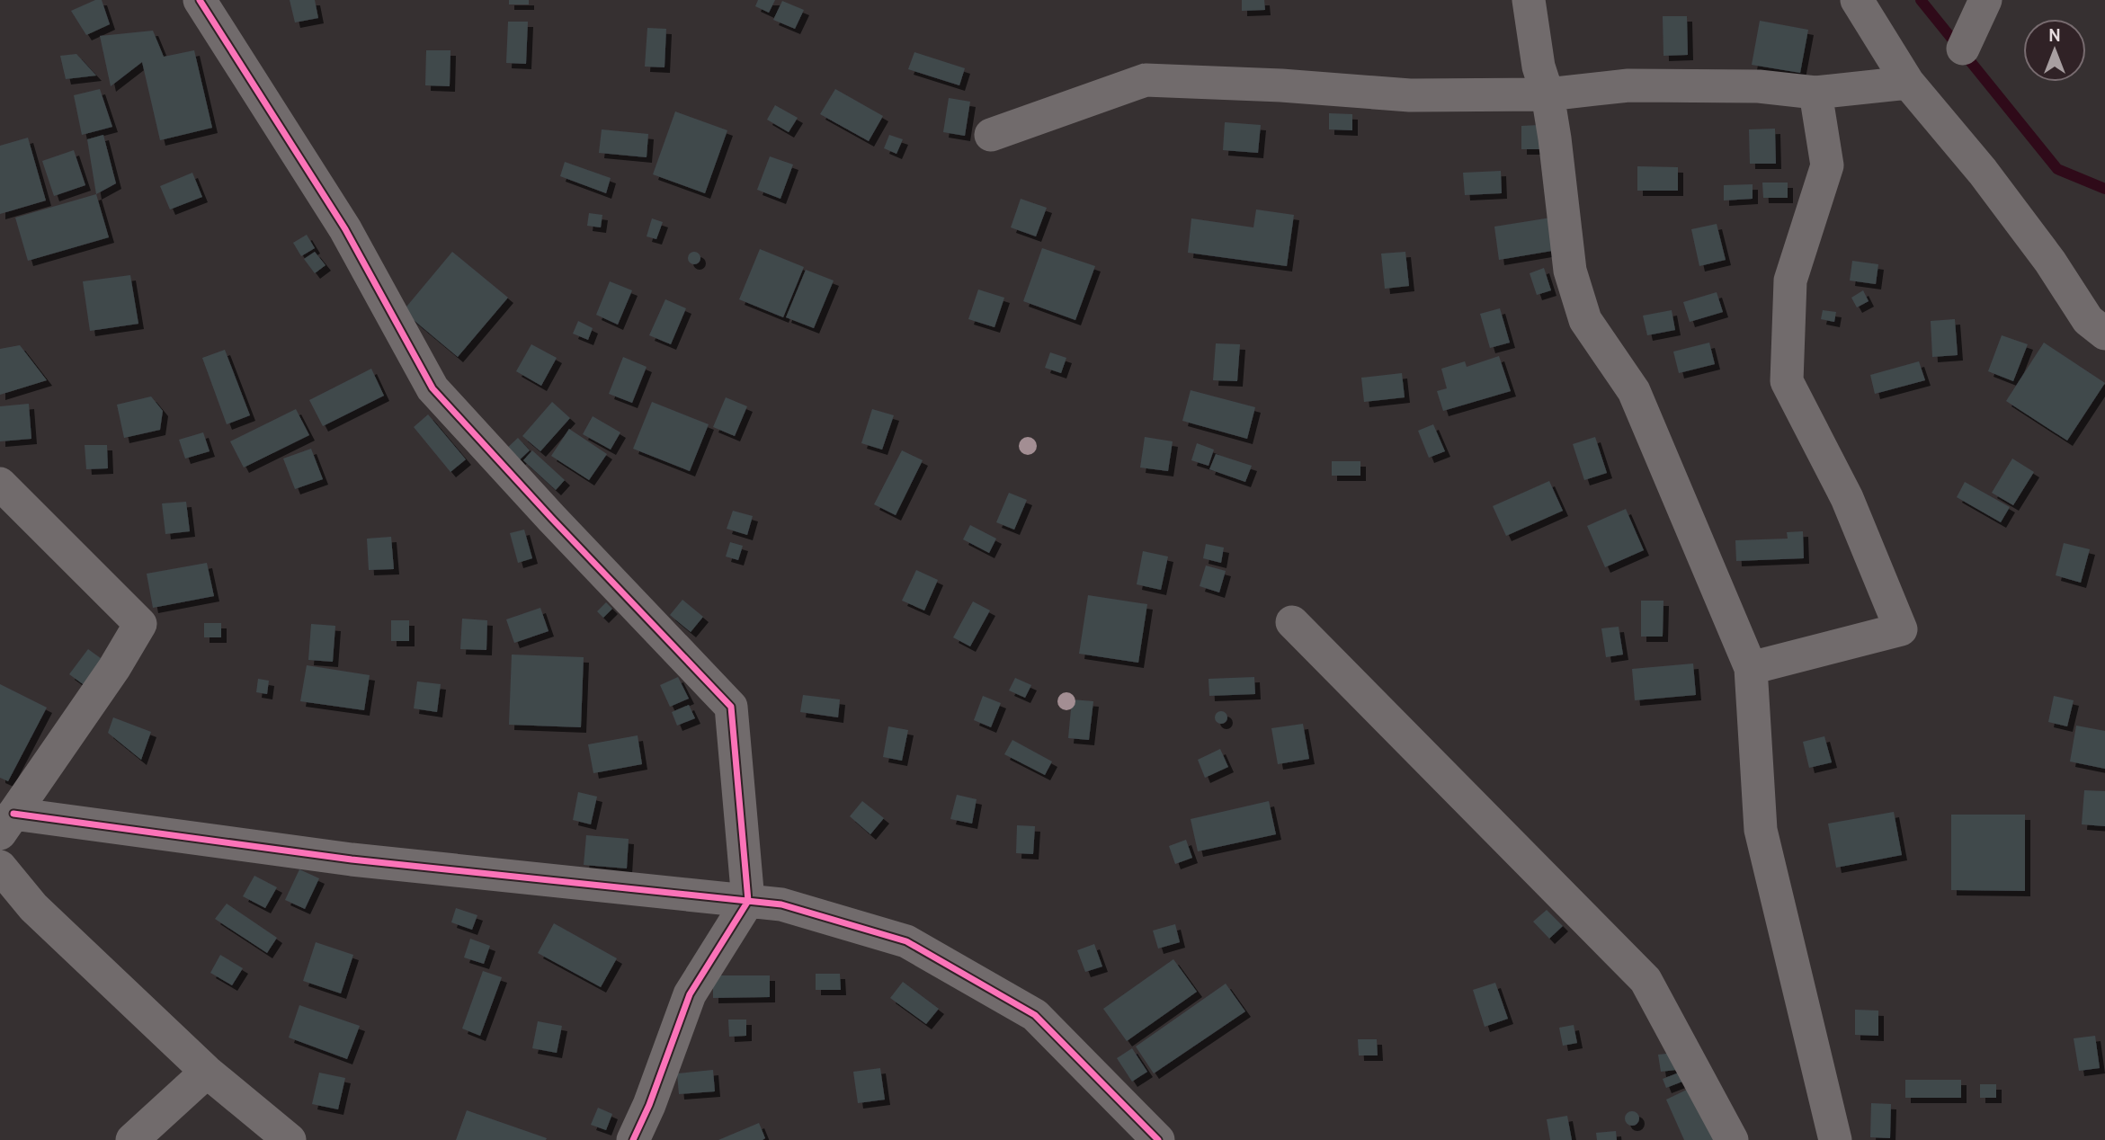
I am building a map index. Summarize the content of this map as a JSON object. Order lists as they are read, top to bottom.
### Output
{
  "north": "top"
}
